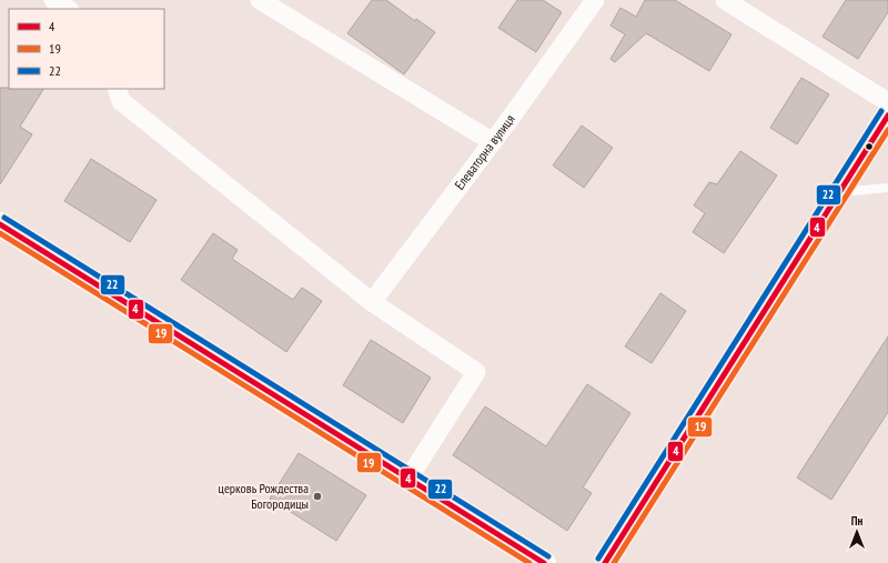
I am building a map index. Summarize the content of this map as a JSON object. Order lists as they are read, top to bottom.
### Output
{
  "streets": {
    "street": ["Елеваторна вулиця"]
  },
  "places": ["церковь Рождества Богородицы"],
  "lines": ["transit line 22", "transit line 4", "transit line 19"],
  "legend": ["4", "19", "22"],
  "north": "top"
}
